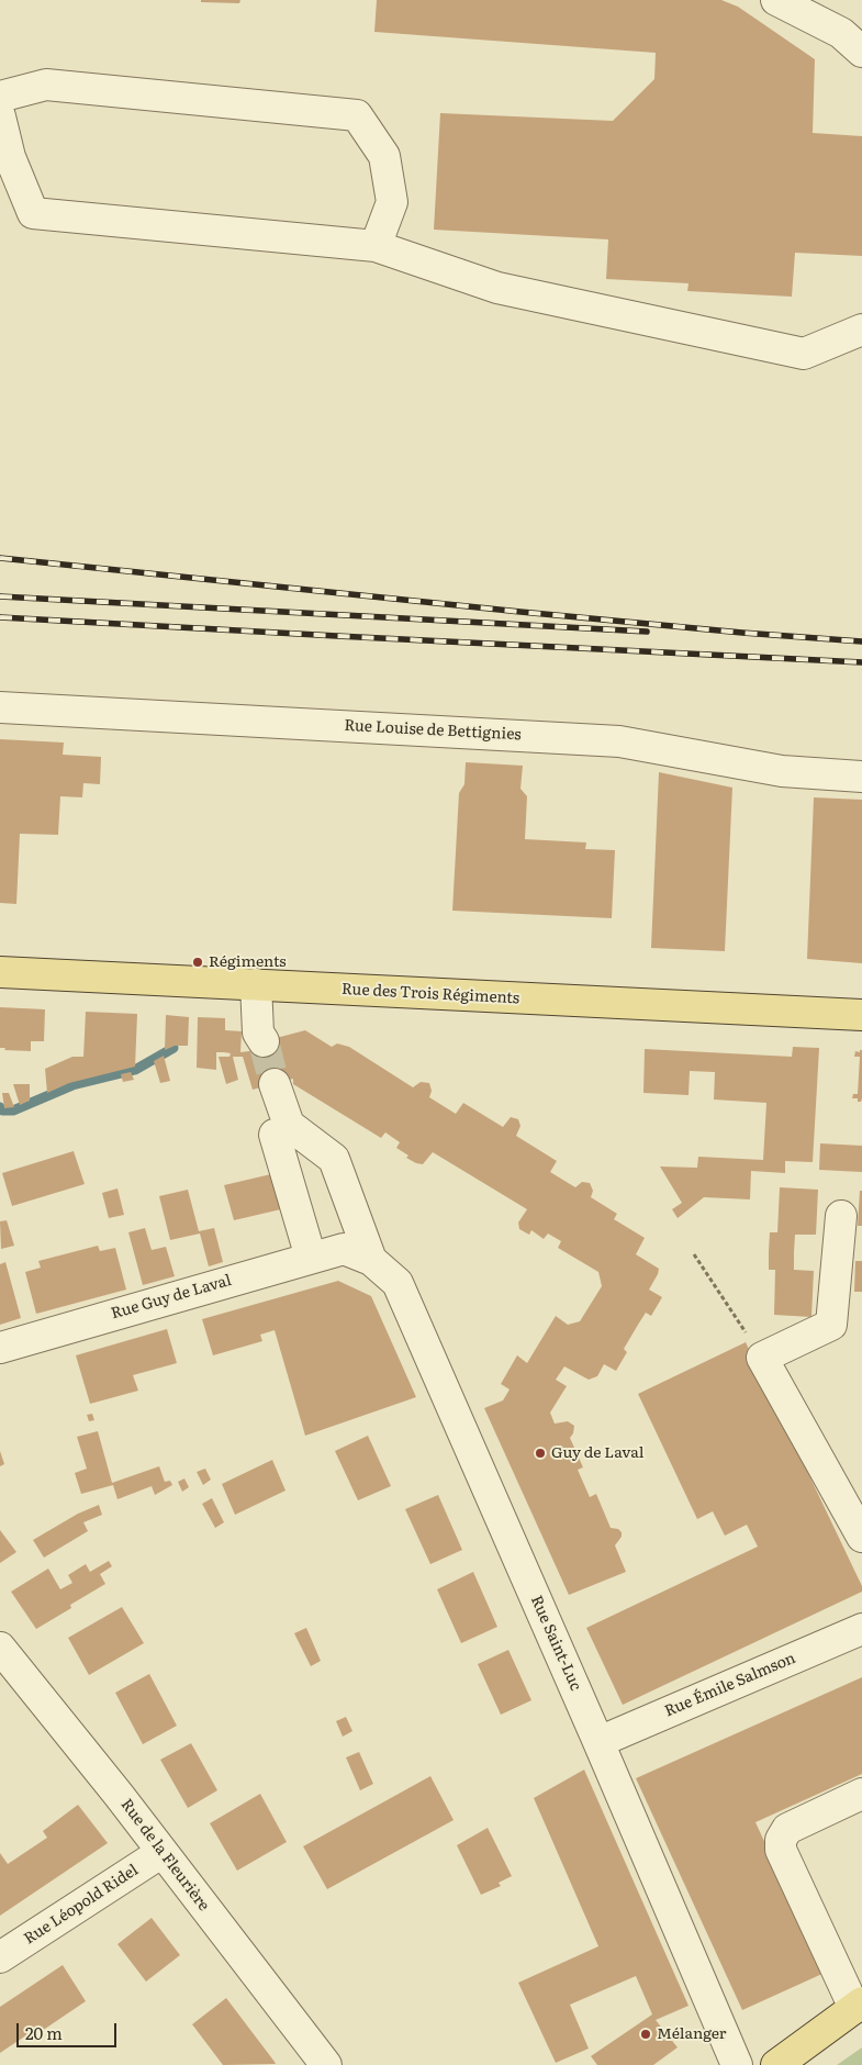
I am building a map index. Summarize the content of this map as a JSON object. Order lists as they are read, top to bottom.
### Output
{
  "streets": {
    "main road": ["Rue des Trois Régiments"],
    "street": [
      "Rue Louise de Bettignies",
      "Rue Guy de Laval",
      "Rue Saint-Luc",
      "Rue Émile Salmson",
      "Rue de la Fleurière",
      "Rue Léopold Ridel"
    ]
  },
  "crossings": [
    ["Rue Guy de Laval", "Rue Saint-Luc"],
    ["Rue Saint-Luc", "Rue Émile Salmson"],
    ["Rue de la Fleurière", "Rue Léopold Ridel"]
  ],
  "places": ["Régiments", "Guy de Laval", "Mélanger"],
  "scale_bar": "20 m"
}
